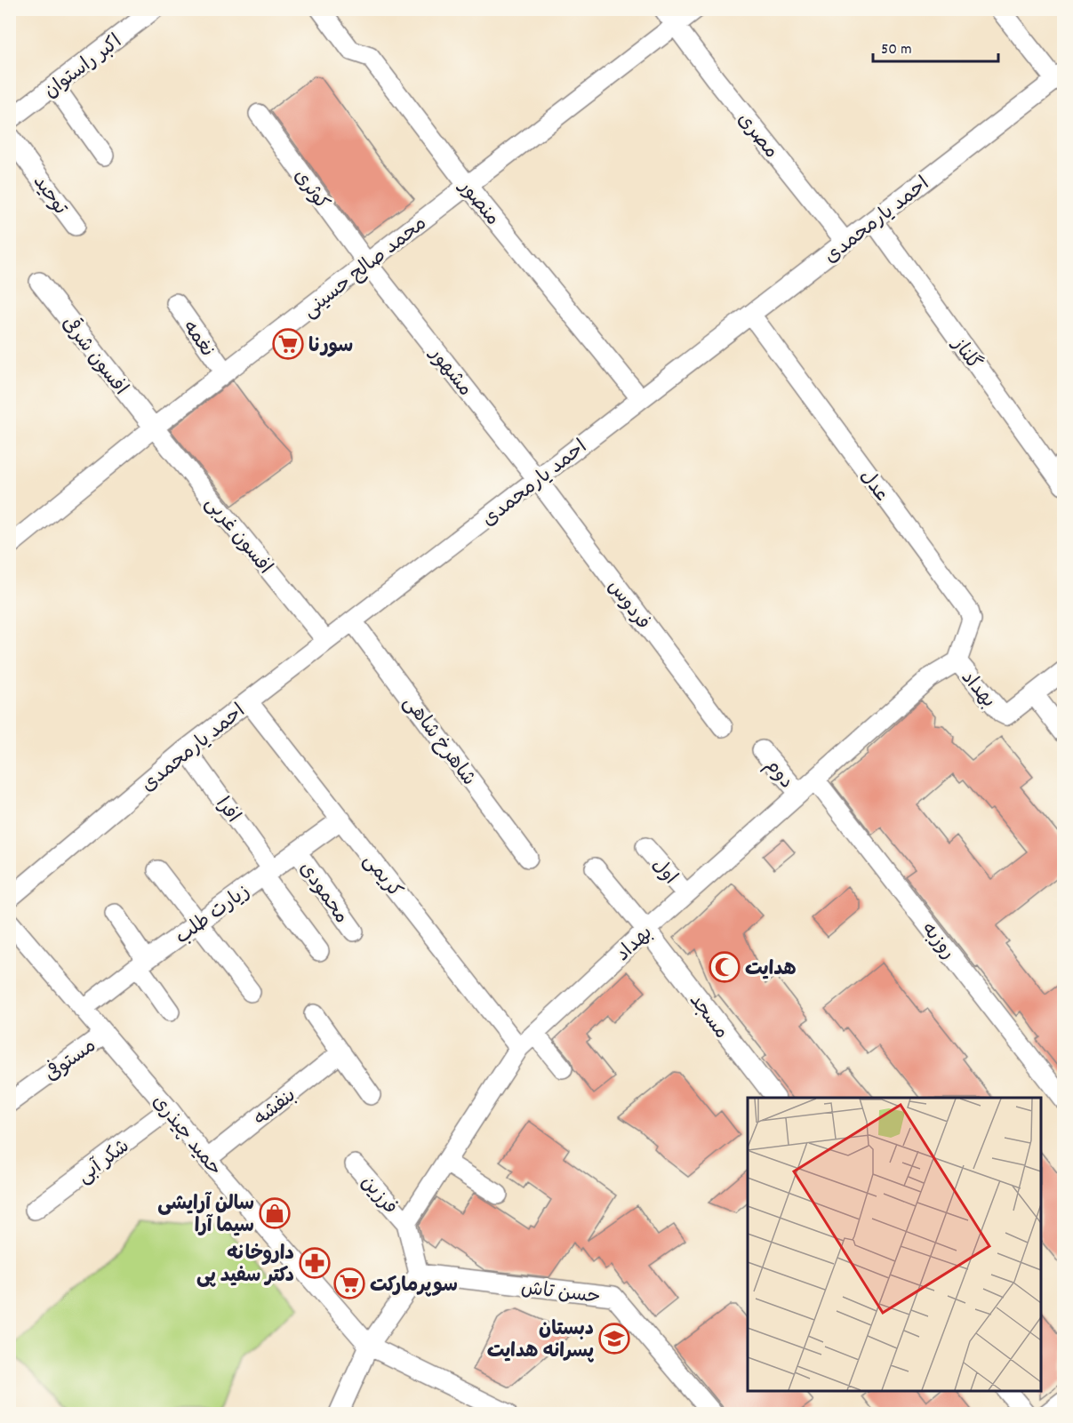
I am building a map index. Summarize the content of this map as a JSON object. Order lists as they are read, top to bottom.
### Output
{
  "streets": {
    "street": [
      "اکبر راستوان",
      "مصری",
      "کوثری",
      "توحید",
      "منصور",
      "احمد یارمحمدی",
      "محمد صالح حسینی",
      "نغمه",
      "گلناز",
      "افسون شرقی",
      "مشهور",
      "عدل",
      "افسون غربی",
      "فردوس",
      "بهداد",
      "شاهرخ شاهی",
      "دوم",
      "افرا",
      "اول",
      "کریمی",
      "محمودی",
      "زیارت طلب",
      "روزبه",
      "مسجد",
      "مستوفی",
      "بنفشه",
      "حمید چیذری",
      "شکر آبی",
      "فرزین",
      "حسن تاش"
    ]
  },
  "crossings": [
    ["مصری", "احمد یارمحمدی"],
    ["مصری", "محمد صالح حسینی"],
    ["کوثری", "محمد صالح حسینی"],
    ["کوثری", "مشهور"],
    ["منصور", "احمد یارمحمدی"],
    ["منصور", "محمد صالح حسینی"],
    ["احمد یارمحمدی", "گلناز"],
    ["احمد یارمحمدی", "مشهور"],
    ["احمد یارمحمدی", "عدل"],
    ["احمد یارمحمدی", "افسون غربی"],
    ["احمد یارمحمدی", "فردوس"],
    ["احمد یارمحمدی", "شاهرخ شاهی"],
    ["احمد یارمحمدی", "افرا"],
    ["احمد یارمحمدی", "کریمی"],
    ["محمد صالح حسینی", "نغمه"],
    ["محمد صالح حسینی", "افسون شرقی"],
    ["محمد صالح حسینی", "مشهور"],
    ["محمد صالح حسینی", "افسون غربی"],
    ["افسون شرقی", "افسون غربی"],
    ["مشهور", "فردوس"],
    ["عدل", "بهداد"],
    ["بهداد", "دوم"],
    ["بهداد", "اول"],
    ["بهداد", "کریمی"],
    ["بهداد", "روزبه"],
    ["بهداد", "مسجد"],
    ["بهداد", "فرزین"],
    ["افرا", "زیارت طلب"],
    ["کریمی", "زیارت طلب"],
    ["محمودی", "زیارت طلب"],
    ["زیارت طلب", "حمید چیذری"],
    ["مستوفی", "حمید چیذری"],
    ["بنفشه", "حمید چیذری"],
    ["حمید چیذری", "شکر آبی"]
  ],
  "places": {
    "supermarket": ["سورنا", "سوپرمارکت"],
    "mosque": ["هدایت"],
    "shop": ["سالن آرایشی سیما آرا"],
    "pharmacy": ["داروخانه دکتر سفید پی"],
    "school or university": ["دبستان پسرانه هدایت"]
  },
  "scale_bar": "50 m"
}
